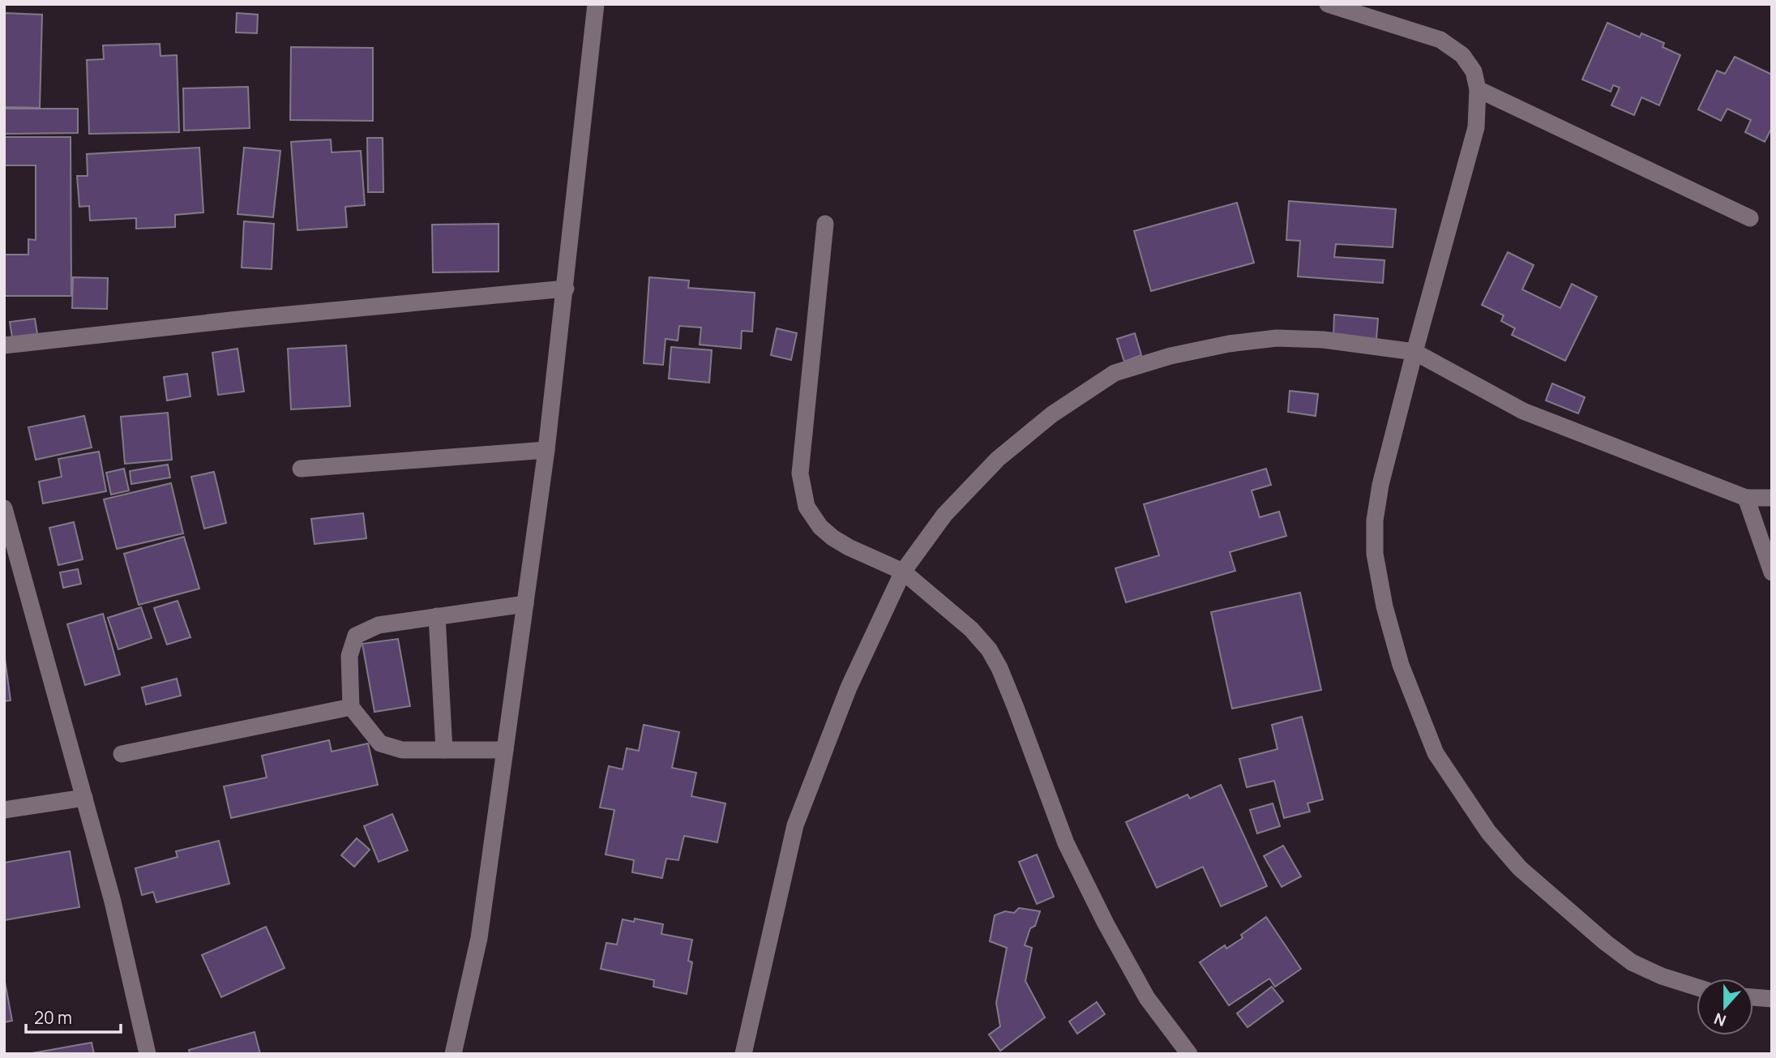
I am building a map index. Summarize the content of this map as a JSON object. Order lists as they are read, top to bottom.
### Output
{
  "scale_bar": "20 m",
  "north": "bottom"
}
